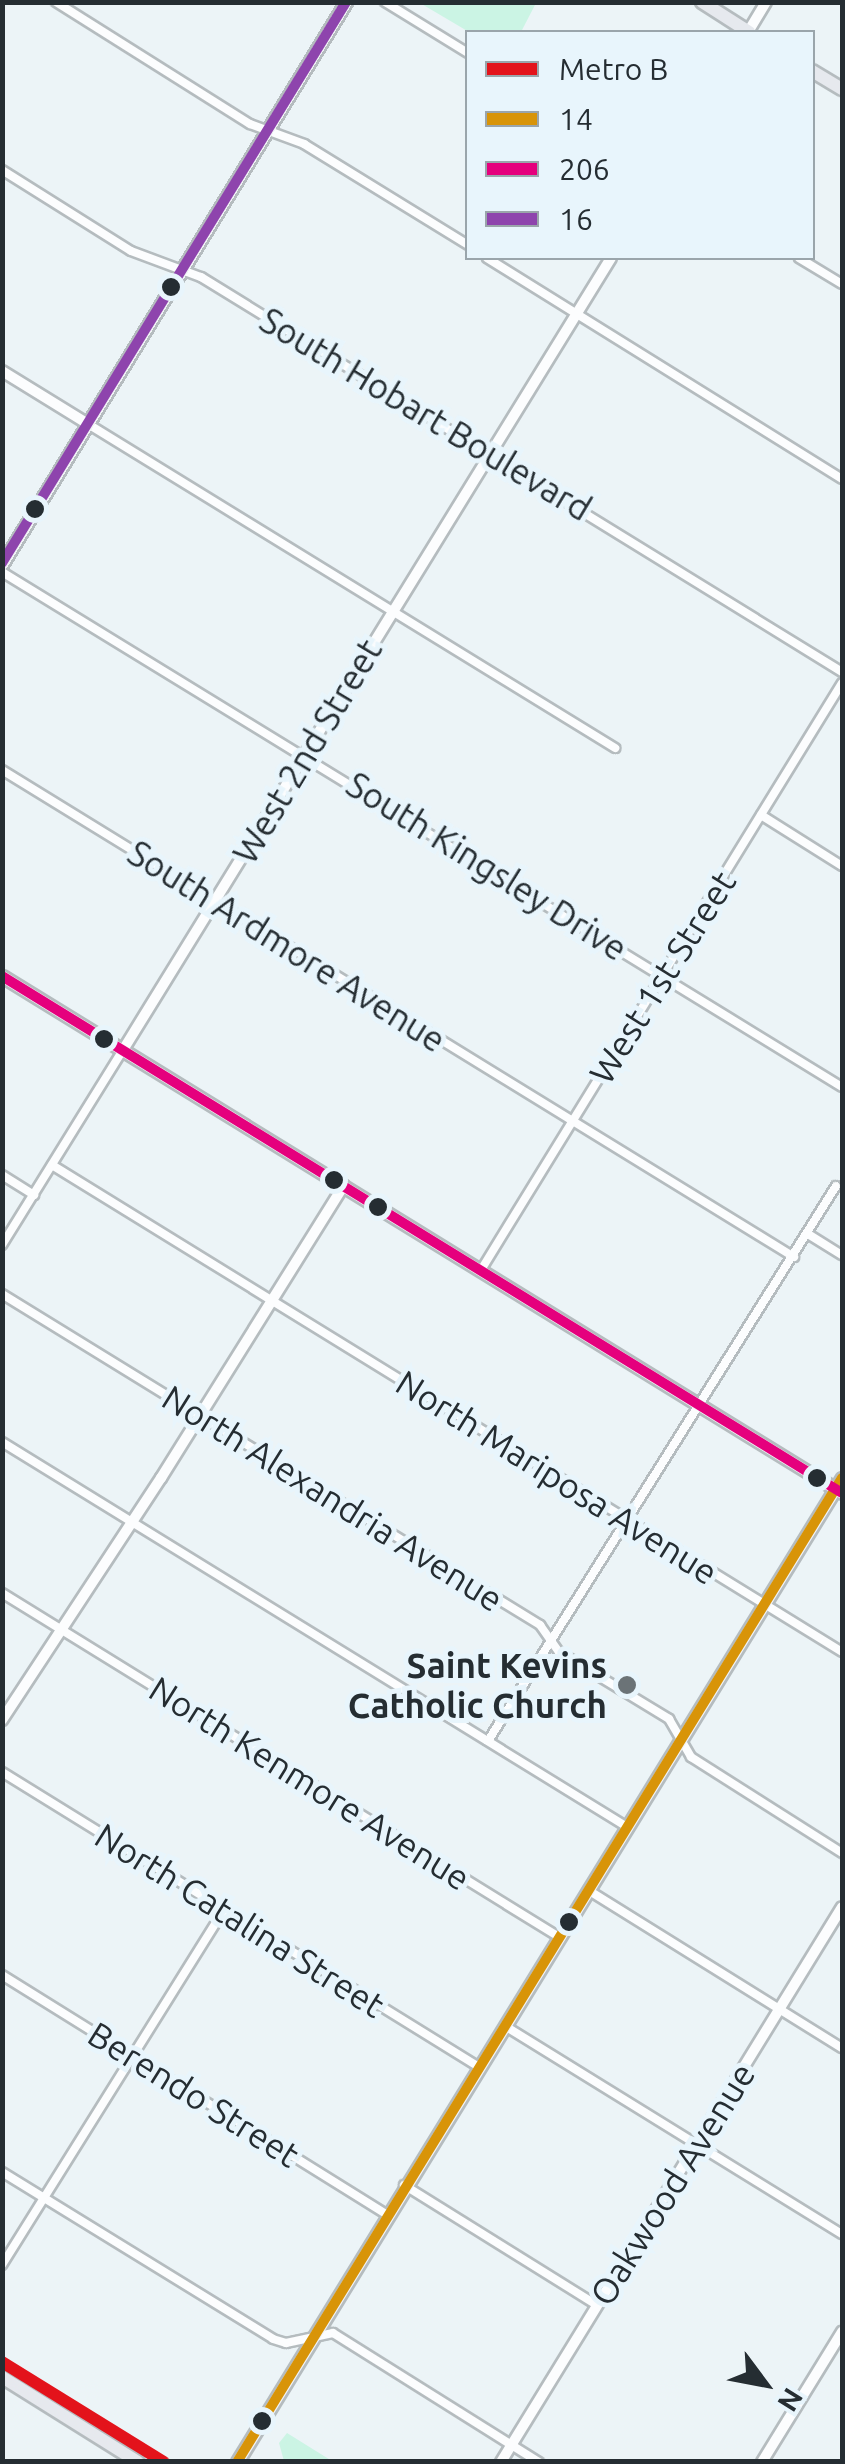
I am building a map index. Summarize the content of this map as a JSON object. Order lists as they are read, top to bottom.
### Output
{
  "streets": {
    "street": [
      "South Hobart Boulevard",
      "West 2nd Street",
      "South Kingsley Drive",
      "South Ardmore Avenue",
      "West 1st Street",
      "North Mariposa Avenue",
      "North Alexandria Avenue",
      "North Kenmore Avenue",
      "North Catalina Street",
      "Berendo Street",
      "Oakwood Avenue"
    ]
  },
  "crossings": [
    ["South Hobart Boulevard", "West 2nd Street"],
    ["West 2nd Street", "South Kingsley Drive"],
    ["West 2nd Street", "South Ardmore Avenue"],
    ["West 2nd Street", "North Mariposa Avenue"],
    ["South Kingsley Drive", "West 1st Street"],
    ["South Ardmore Avenue", "West 1st Street"]
  ],
  "places": ["Saint Kevins Catholic Church"],
  "lines": [
    "transit line 16",
    "transit line 206",
    "transit line 14",
    "metro line B"
  ],
  "legend": [
    "Metro B",
    "14",
    "206",
    "16"
  ],
  "north": "bottom right"
}
